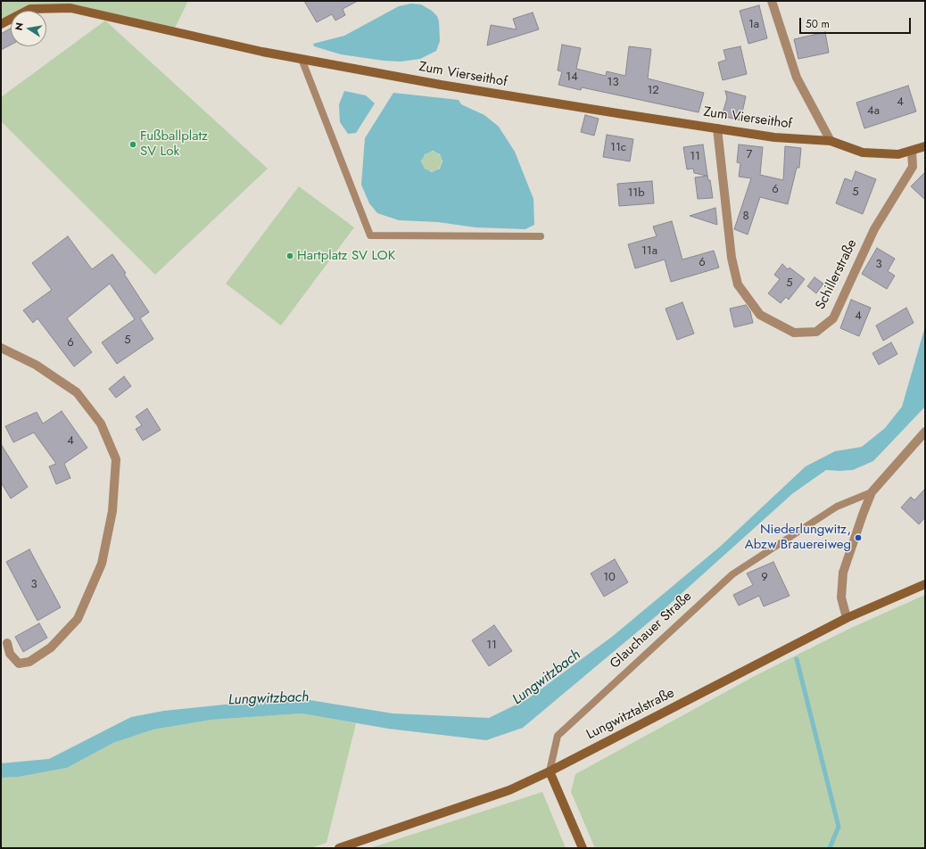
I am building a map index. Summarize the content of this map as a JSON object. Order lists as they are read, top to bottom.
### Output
{
  "streets": {
    "street": [
      "Zum Vierseithof",
      "Schillerstraße",
      "Glauchauer Straße",
      "Lungwitztalstraße"
    ]
  },
  "crossings": [
    ["Zum Vierseithof", "Schillerstraße"],
    ["Glauchauer Straße", "Lungwitztalstraße"]
  ],
  "water": ["Lungwitzbach"],
  "places": ["Fußballplatz SV Lok", "Hartplatz SV LOK", "Niederlungwitz, Abzw Brauereiweg"],
  "house_numbers": [
    "1a",
    "14",
    "13",
    "12",
    "4",
    "4a",
    "11c",
    "7",
    "11",
    "6",
    "5",
    "11b",
    "8",
    "11a",
    "6",
    "3",
    "5",
    "4",
    "5",
    "6",
    "4",
    "10",
    "9",
    "3",
    "11"
  ],
  "scale_bar": "50 m",
  "north": "left"
}
